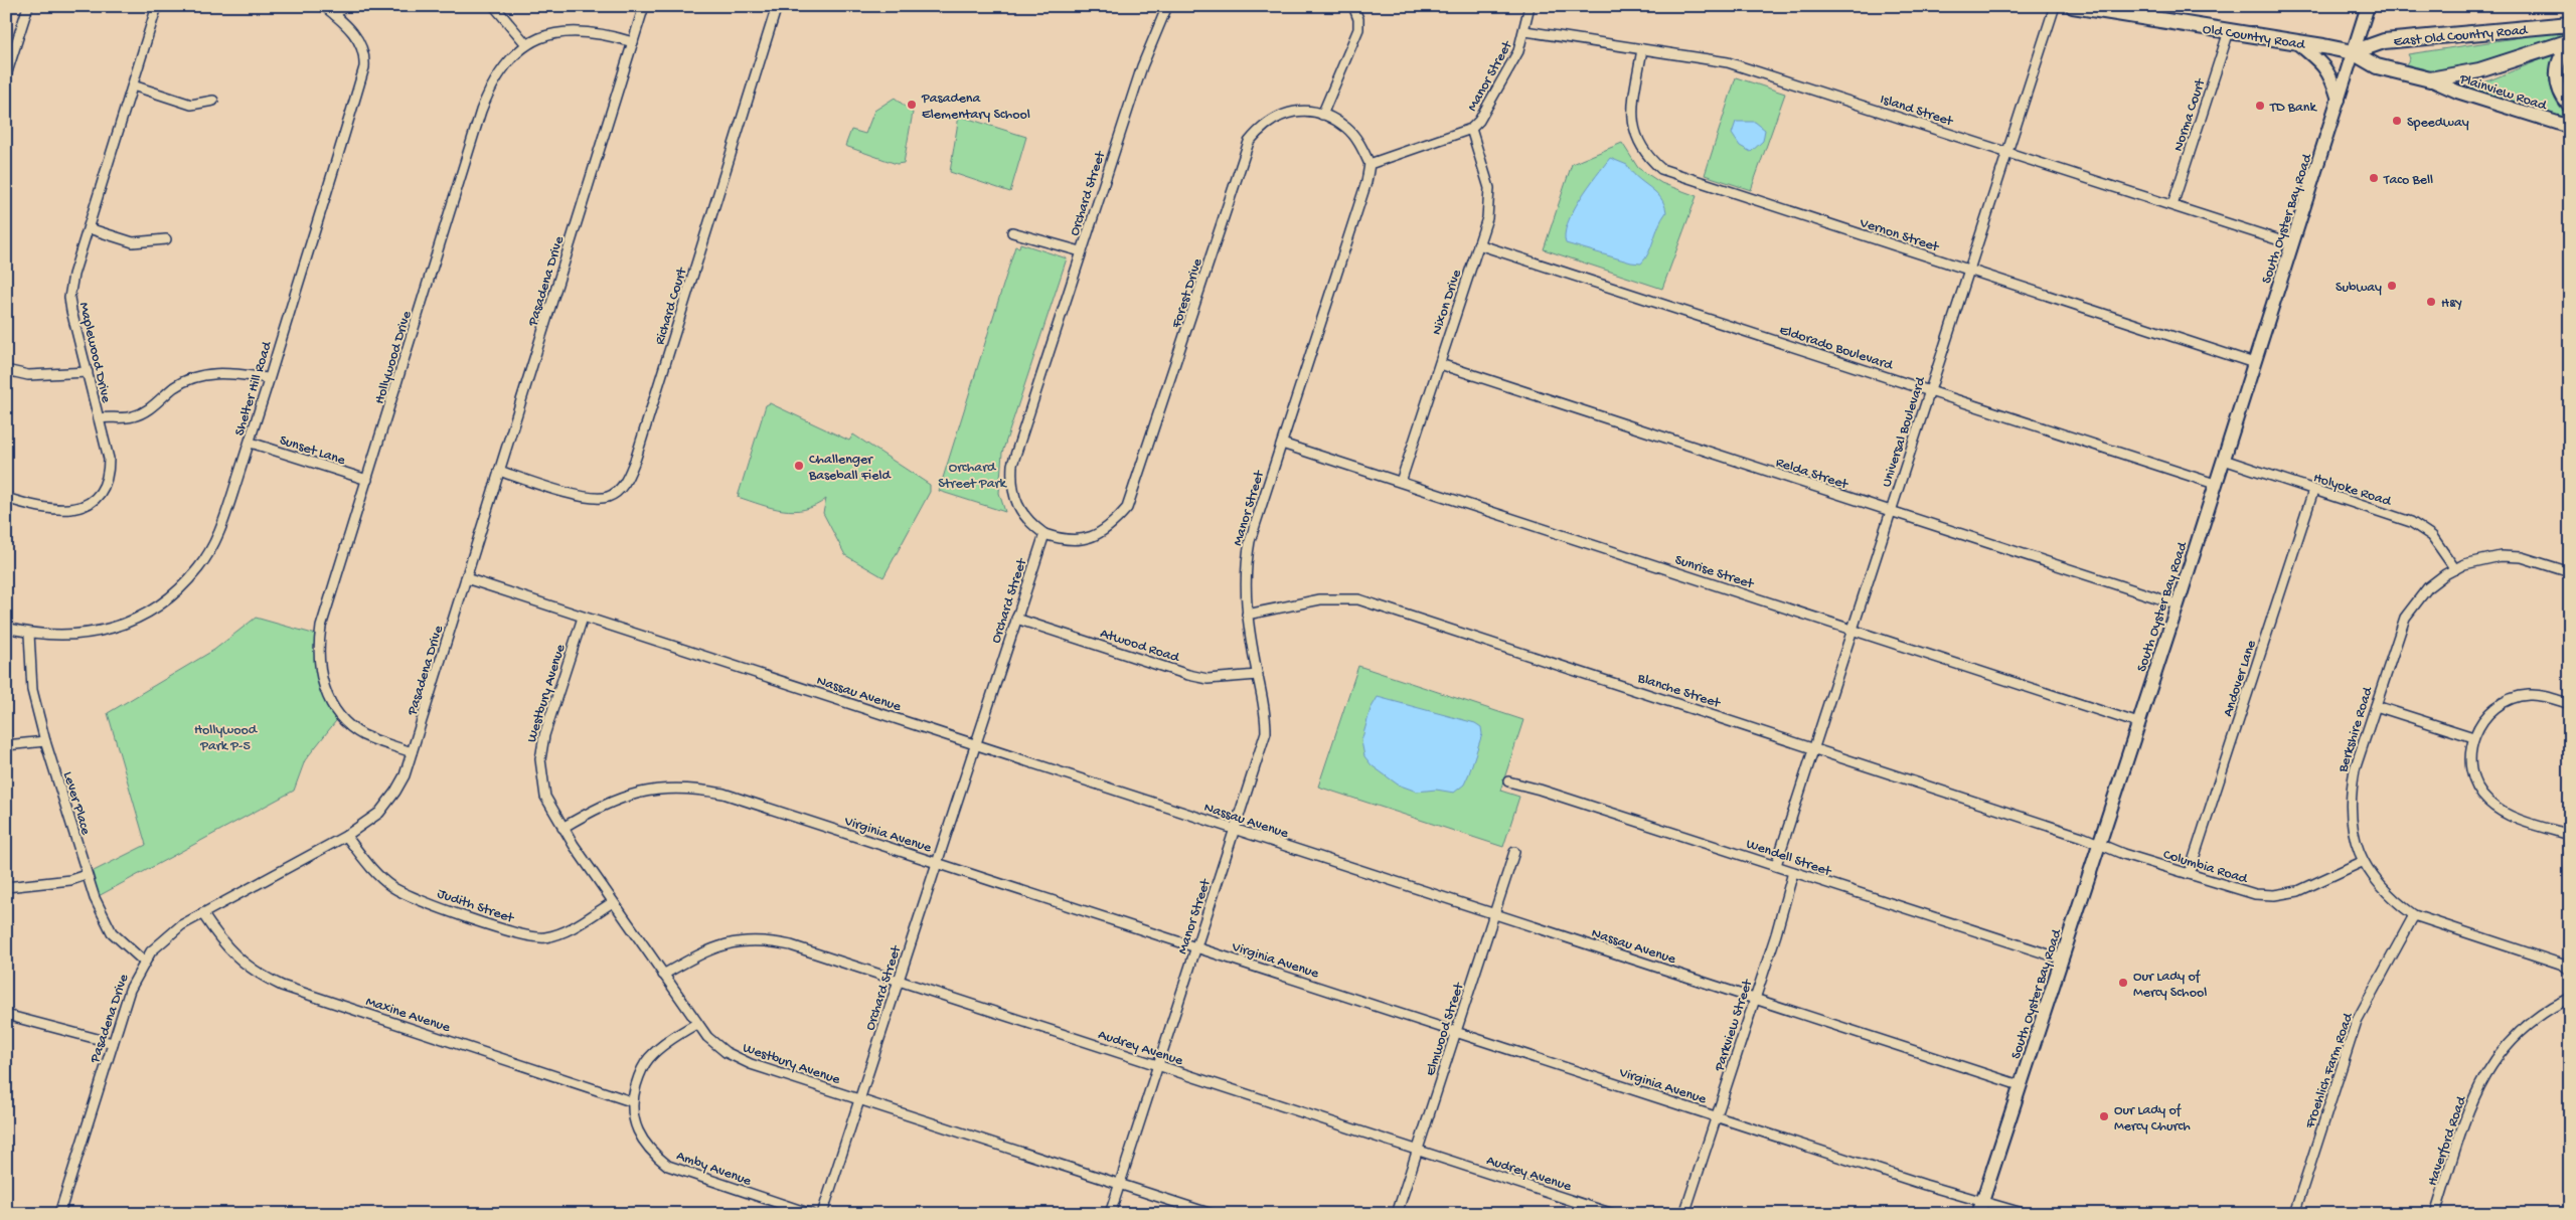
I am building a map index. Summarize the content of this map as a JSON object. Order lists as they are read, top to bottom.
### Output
{
  "streets": {
    "main road": [
      "East Old Country Road",
      "Old Country Road",
      "Plainview Road",
      "South Oyster Bay Road"
    ],
    "street": [
      "Manor Street",
      "Island Street",
      "Norma Court",
      "Orchard Street",
      "Vernon Street",
      "Pasadena Drive",
      "Forest Drive",
      "Nixon Drive",
      "Richard Court",
      "Eldorado Boulevard",
      "Maplewood Drive",
      "Hollywood Drive",
      "Shelter Hill Road",
      "Universal Boulevard",
      "Sunset Lane",
      "Relda Street",
      "Holyoke Road",
      "Sunrise Street",
      "Atwood Road",
      "Andover Lane",
      "Blanche Street",
      "Nassau Avenue",
      "Westbury Avenue",
      "Berkshire Road",
      "Lever Place",
      "Virginia Avenue",
      "Wendell Street",
      "Columbia Road",
      "Judith Street",
      "Maxine Avenue",
      "Parkview Street",
      "Elmwood Street",
      "Audrey Avenue",
      "Froehlich Farm Road",
      "Haverford Road",
      "Amby Avenue"
    ]
  },
  "crossings": [
    ["East Old Country Road", "Old Country Road"],
    ["East Old Country Road", "Plainview Road"],
    ["East Old Country Road", "South Oyster Bay Road"],
    ["Old Country Road", "Plainview Road"],
    ["Old Country Road", "Norma Court"],
    ["Old Country Road", "South Oyster Bay Road"],
    ["Manor Street", "Island Street"],
    ["Manor Street", "Forest Drive"],
    ["Manor Street", "Nixon Drive"],
    ["Manor Street", "Sunrise Street"],
    ["Manor Street", "Atwood Road"],
    ["Manor Street", "Blanche Street"],
    ["Manor Street", "Nassau Avenue"],
    ["Manor Street", "Westbury Avenue"],
    ["Manor Street", "Virginia Avenue"],
    ["Manor Street", "Audrey Avenue"],
    ["Island Street", "Norma Court"],
    ["Island Street", "South Oyster Bay Road"],
    ["Island Street", "Vernon Street"],
    ["Island Street", "Universal Boulevard"],
    ["Orchard Street", "Forest Drive"],
    ["Orchard Street", "Atwood Road"],
    ["Orchard Street", "Nassau Avenue"],
    ["Orchard Street", "Westbury Avenue"],
    ["Orchard Street", "Virginia Avenue"],
    ["Orchard Street", "Audrey Avenue"],
    ["South Oyster Bay Road", "Vernon Street"],
    ["South Oyster Bay Road", "Eldorado Boulevard"],
    ["South Oyster Bay Road", "Relda Street"],
    ["South Oyster Bay Road", "Holyoke Road"],
    ["South Oyster Bay Road", "Sunrise Street"],
    ["South Oyster Bay Road", "Blanche Street"],
    ["South Oyster Bay Road", "Nassau Avenue"],
    ["South Oyster Bay Road", "Virginia Avenue"],
    ["South Oyster Bay Road", "Wendell Street"],
    ["South Oyster Bay Road", "Columbia Road"],
    ["Vernon Street", "Universal Boulevard"],
    ["Pasadena Drive", "Richard Court"],
    ["Pasadena Drive", "Hollywood Drive"],
    ["Pasadena Drive", "Nassau Avenue"],
    ["Pasadena Drive", "Lever Place"],
    ["Pasadena Drive", "Judith Street"],
    ["Pasadena Drive", "Maxine Avenue"],
    ["Nixon Drive", "Eldorado Boulevard"],
    ["Nixon Drive", "Relda Street"],
    ["Nixon Drive", "Sunrise Street"],
    ["Eldorado Boulevard", "Universal Boulevard"],
    ["Hollywood Drive", "Sunset Lane"],
    ["Shelter Hill Road", "Sunset Lane"],
    ["Shelter Hill Road", "Lever Place"],
    ["Universal Boulevard", "Relda Street"],
    ["Universal Boulevard", "Sunrise Street"],
    ["Universal Boulevard", "Blanche Street"],
    ["Universal Boulevard", "Wendell Street"],
    ["Holyoke Road", "Andover Lane"],
    ["Holyoke Road", "Berkshire Road"],
    ["Andover Lane", "Columbia Road"],
    ["Blanche Street", "Columbia Road"],
    ["Nassau Avenue", "Westbury Avenue"],
    ["Nassau Avenue", "Parkview Street"],
    ["Nassau Avenue", "Elmwood Street"],
    ["Westbury Avenue", "Virginia Avenue"],
    ["Westbury Avenue", "Judith Street"],
    ["Westbury Avenue", "Audrey Avenue"],
    ["Westbury Avenue", "Amby Avenue"],
    ["Berkshire Road", "Columbia Road"],
    ["Berkshire Road", "Froehlich Farm Road"],
    ["Virginia Avenue", "Parkview Street"],
    ["Virginia Avenue", "Elmwood Street"],
    ["Wendell Street", "Parkview Street"],
    ["Maxine Avenue", "Amby Avenue"],
    ["Elmwood Street", "Audrey Avenue"]
  ],
  "parks": ["Orchard Street Park", "Hollywood Park P-5"],
  "places": [
    "Pasadena Elementary School",
    "TD Bank",
    "Speedway",
    "Taco Bell",
    "Subway",
    "H&Y",
    "Challenger Baseball Field",
    "Our Lady of Mercy School",
    "Our Lady of Mercy Church"
  ]
}
